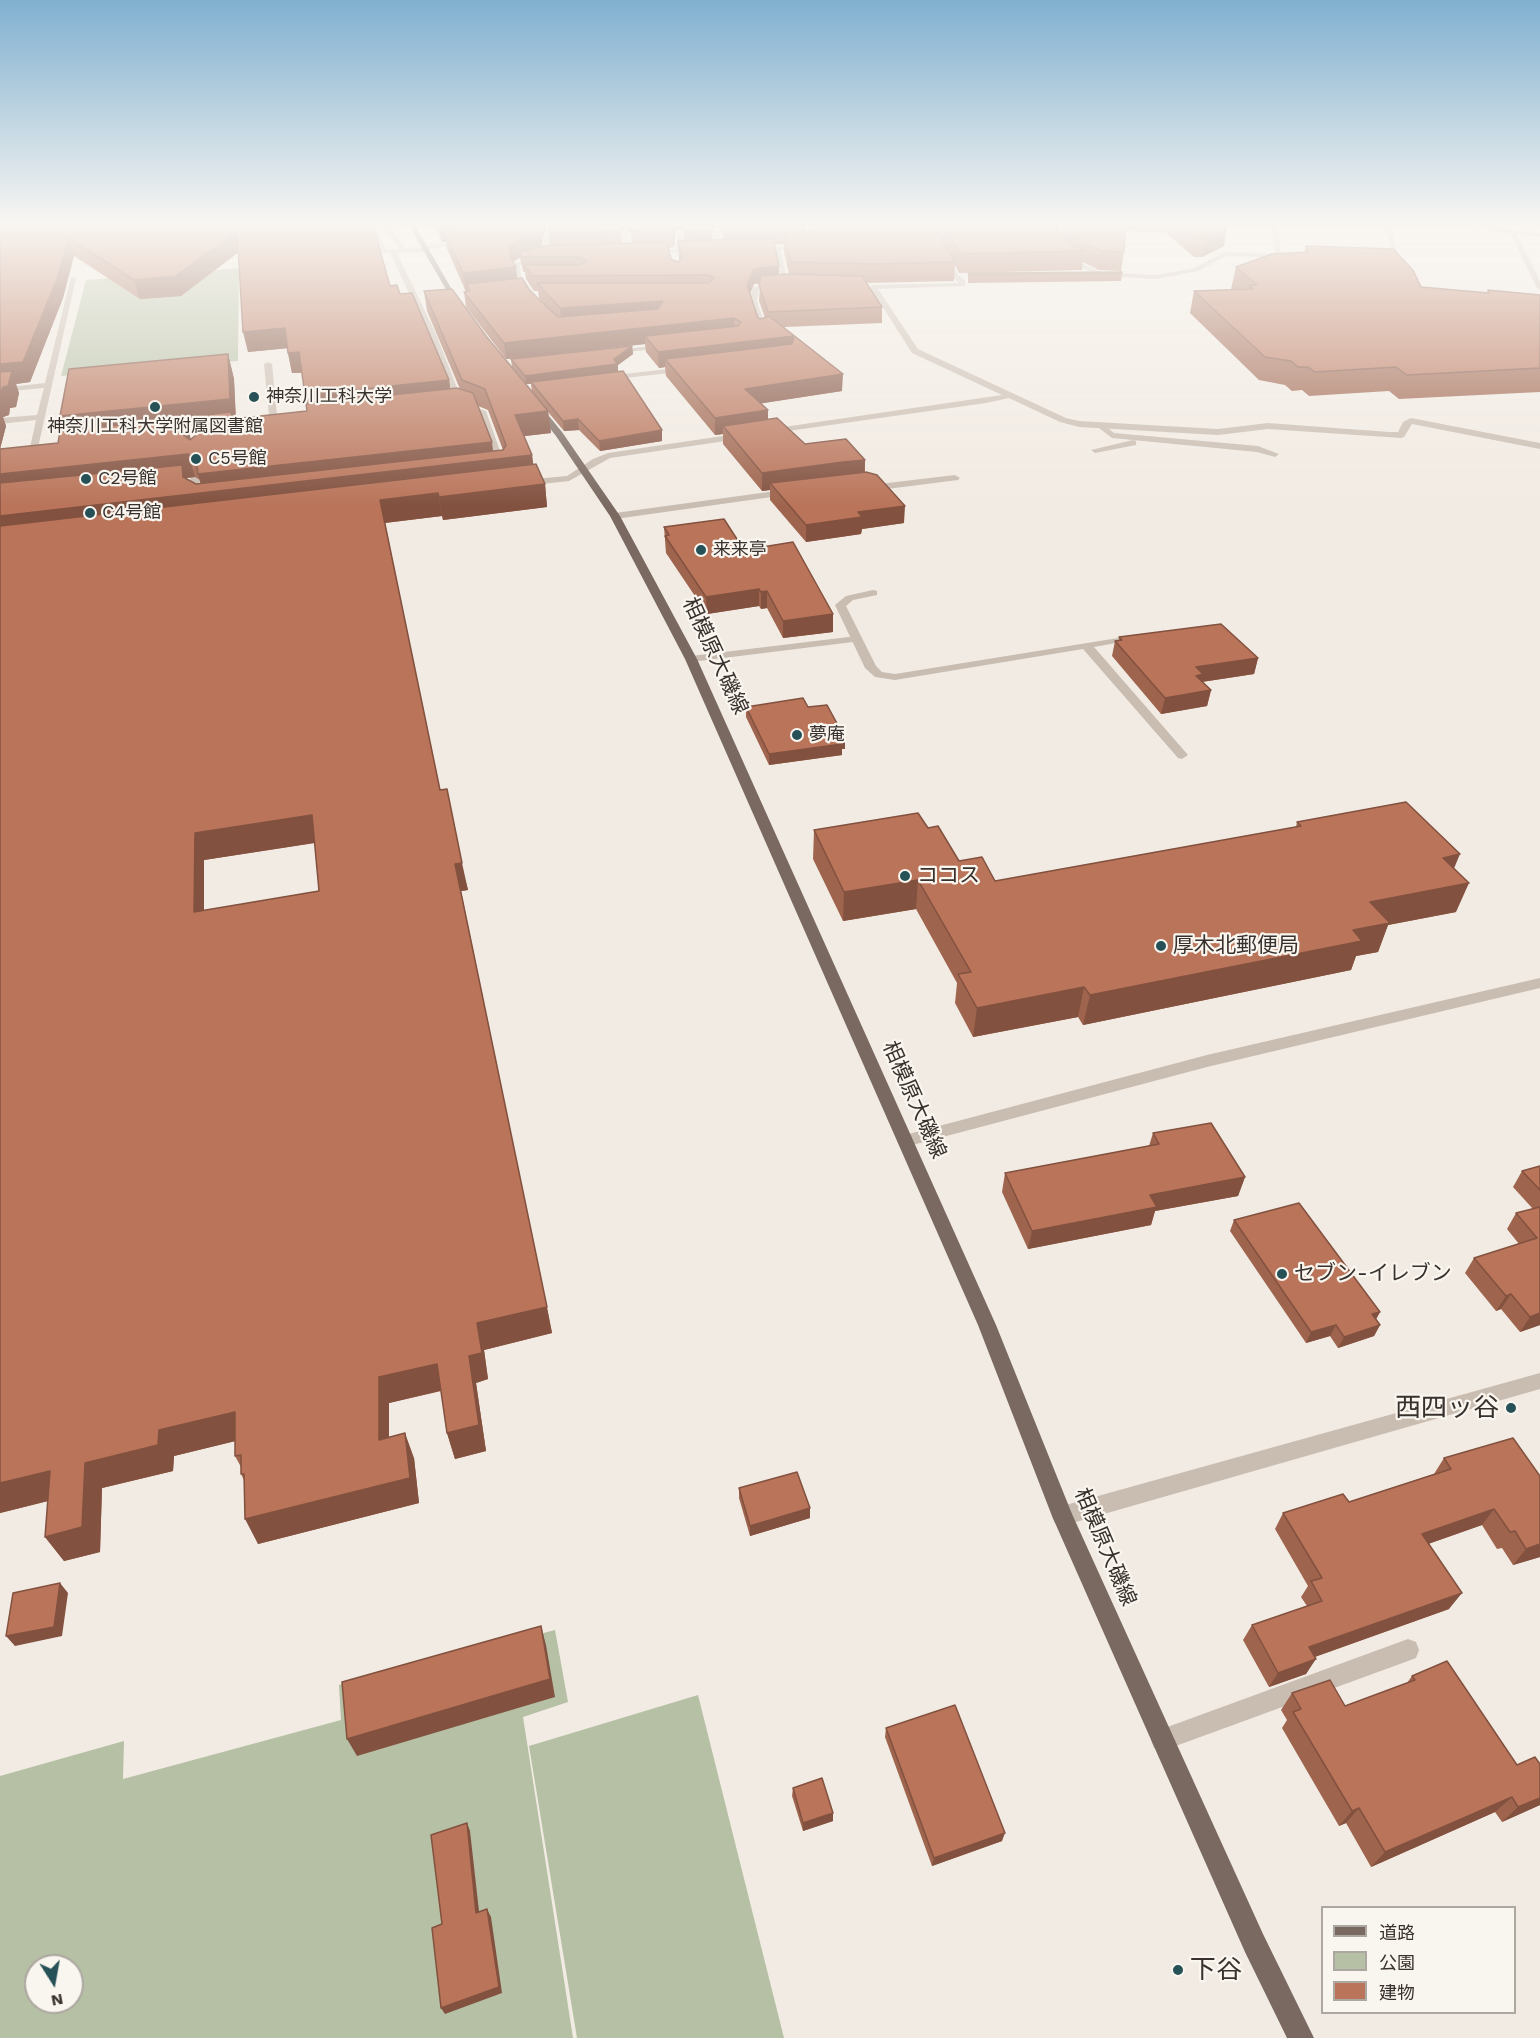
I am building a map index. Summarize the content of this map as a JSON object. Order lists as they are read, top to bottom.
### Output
{
  "streets": {
    "main road": ["相模原大磯線"]
  },
  "places": [
    "神奈川工科大学",
    "神奈川工科大学附属図書館",
    "C5号館",
    "C2号館",
    "C4号館",
    "来来亭",
    "夢庵",
    "ココス",
    "厚木北郵便局",
    "セブン-イレブン",
    "西四ッ谷",
    "下谷"
  ],
  "legend": ["道路", "公園", "建物"],
  "north": "bottom"
}
